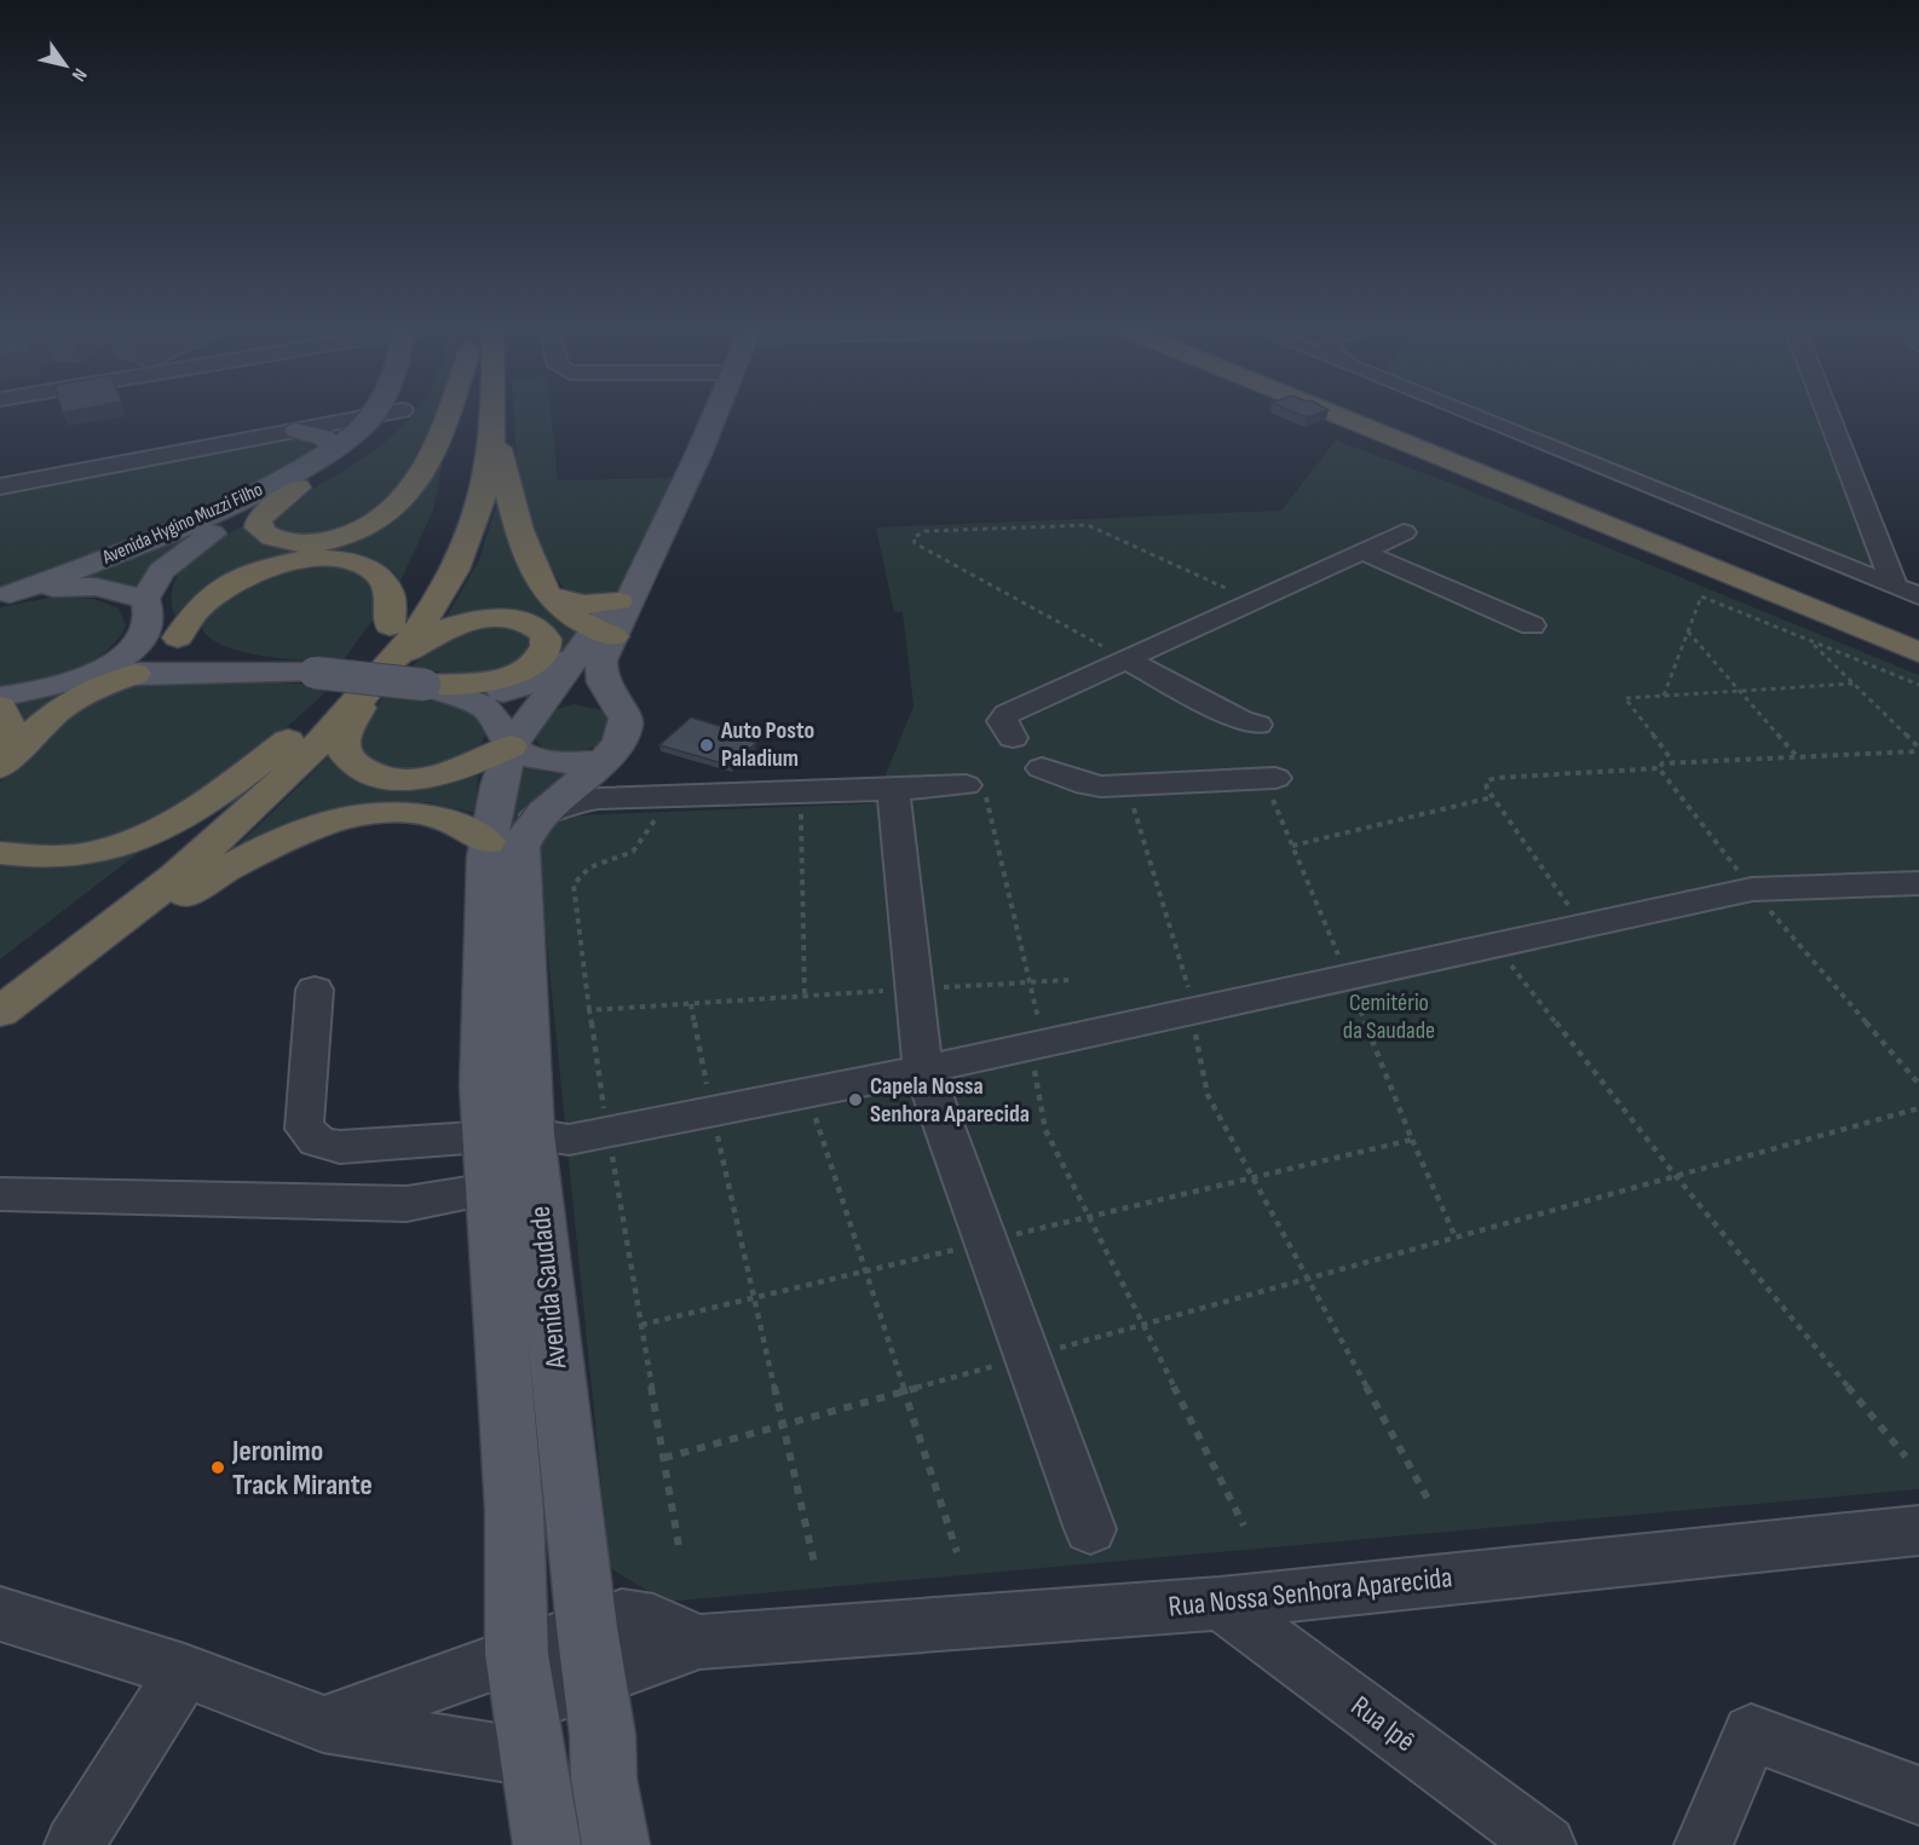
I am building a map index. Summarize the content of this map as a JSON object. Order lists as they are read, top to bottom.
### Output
{
  "streets": {
    "main road": ["Avenida Hygino Muzzi Filho", "Avenida Saudade"],
    "street": ["Rua Nossa Senhora Aparecida", "Rua Ipê"]
  },
  "crossings": [
    ["Avenida Saudade", "Rua Nossa Senhora Aparecida"],
    ["Rua Nossa Senhora Aparecida", "Rua Ipê"]
  ],
  "parks": ["Cemitério da Saudade"],
  "places": ["Auto Posto Paladium", "Capela Nossa Senhora Aparecida", "Jeronimo Track Mirante"],
  "north": "bottom right"
}
